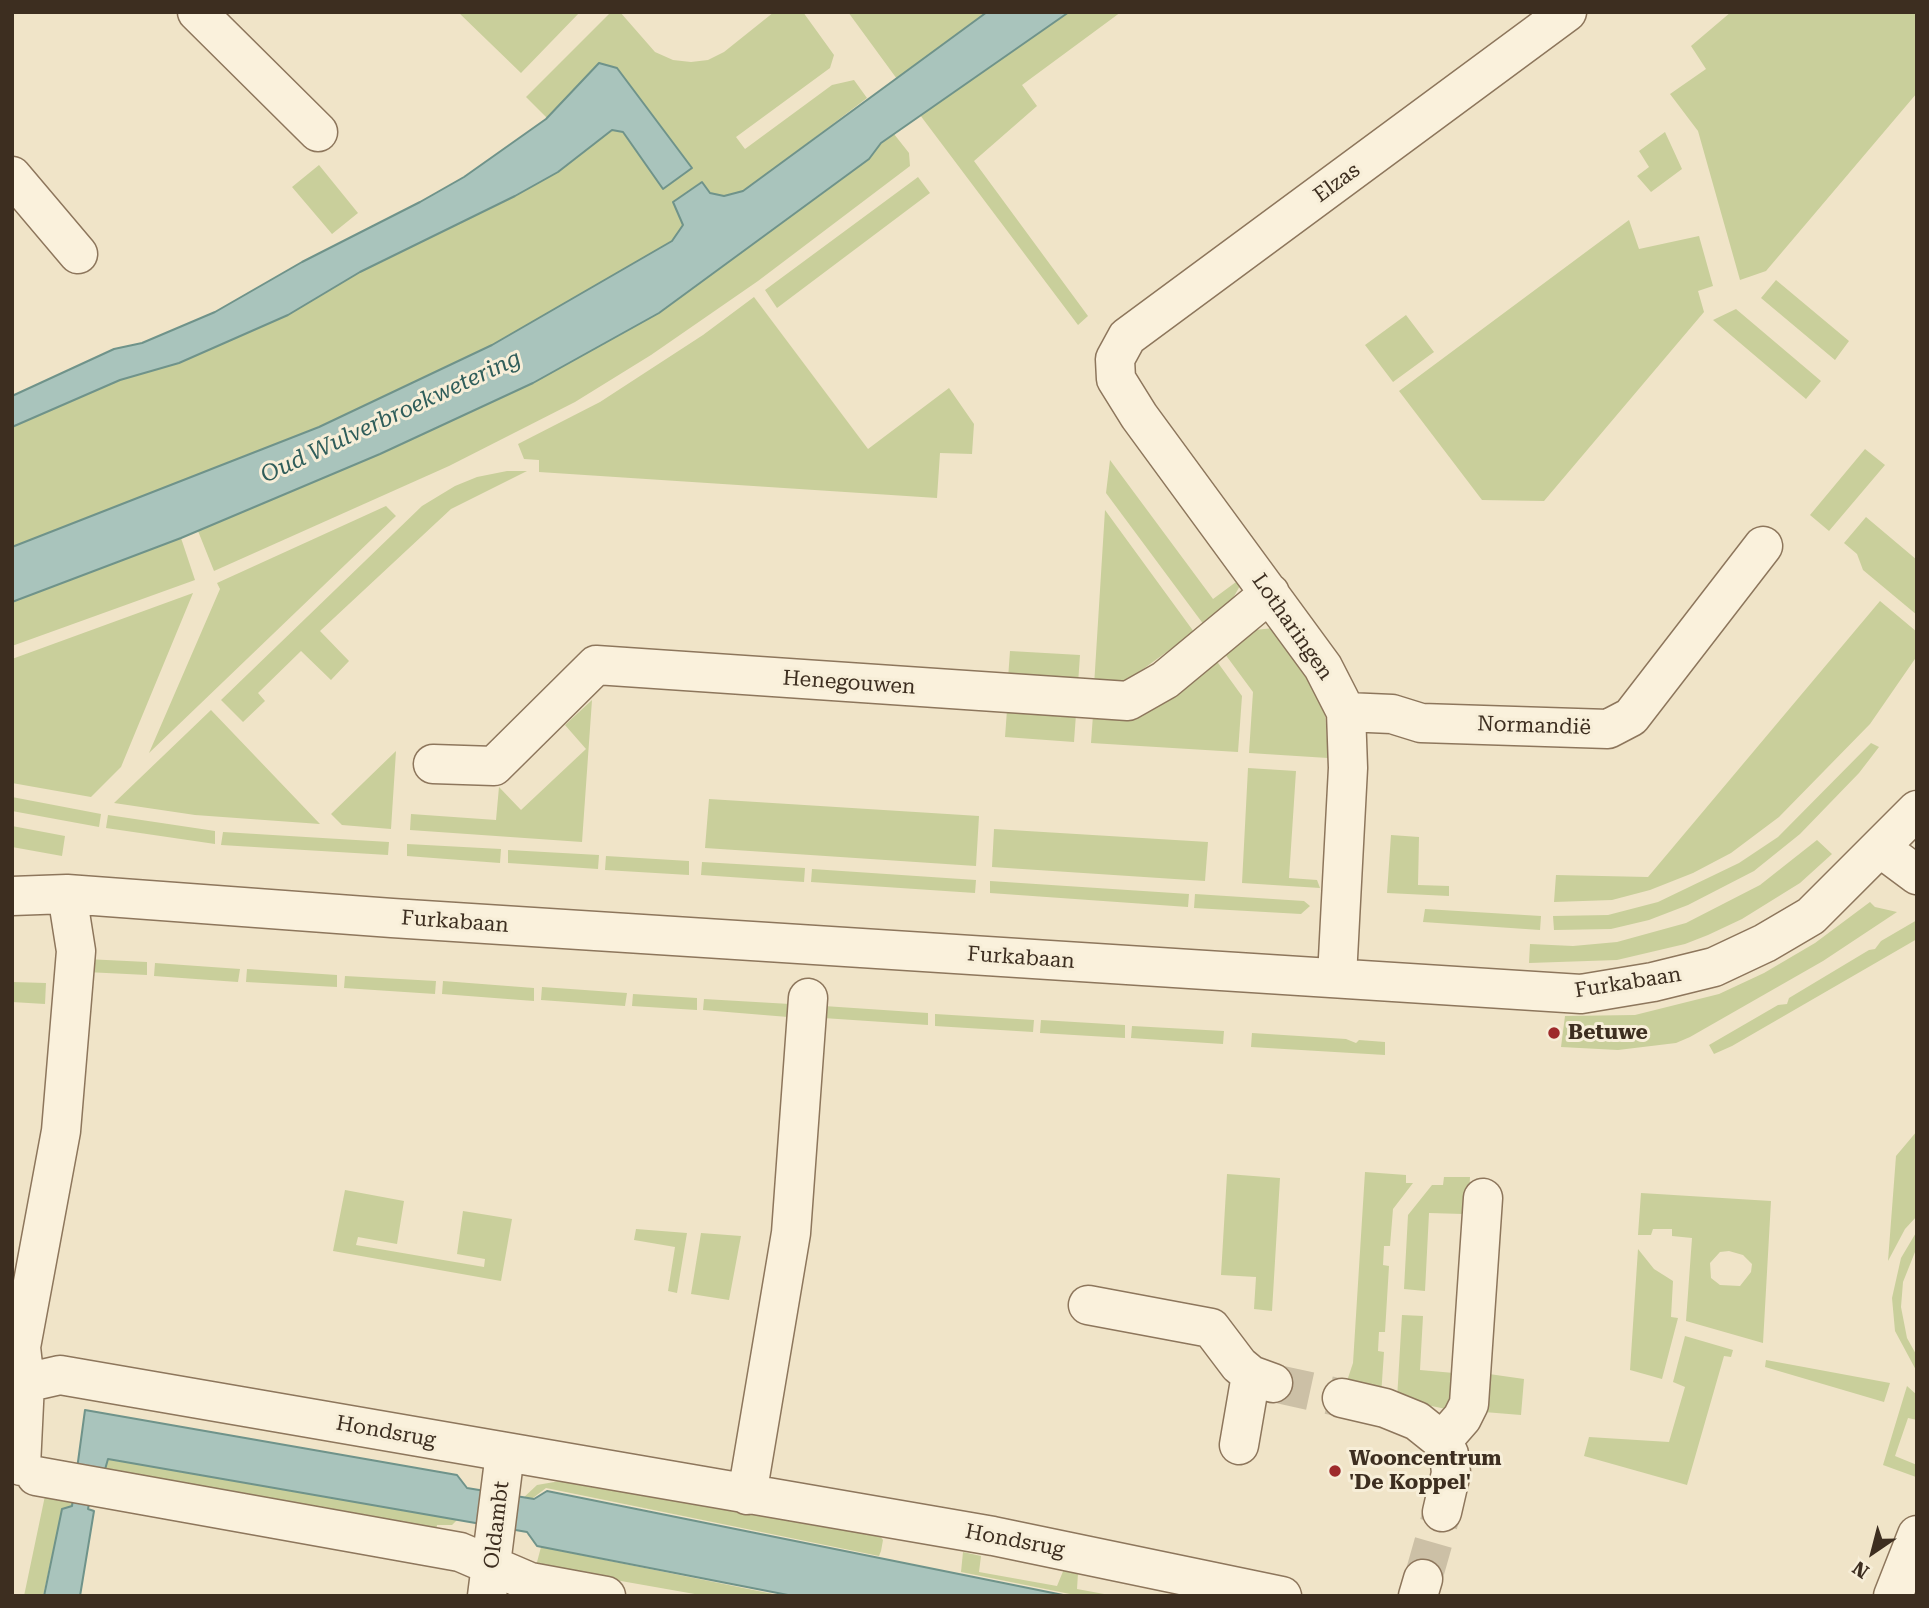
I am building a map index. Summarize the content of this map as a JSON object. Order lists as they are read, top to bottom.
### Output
{
  "streets": {
    "street": [
      "Elzas",
      "Lotharingen",
      "Henegouwen",
      "Normandië",
      "Furkabaan",
      "Hondsrug",
      "Oldambt"
    ]
  },
  "crossings": [
    ["Elzas", "Lotharingen"],
    ["Lotharingen", "Henegouwen"],
    ["Lotharingen", "Normandië"],
    ["Lotharingen", "Furkabaan"],
    ["Hondsrug", "Oldambt"]
  ],
  "water": ["Oud Wulverbroekwetering"],
  "places": ["Betuwe", "Wooncentrum 'De Koppel'"],
  "north": "bottom left"
}
